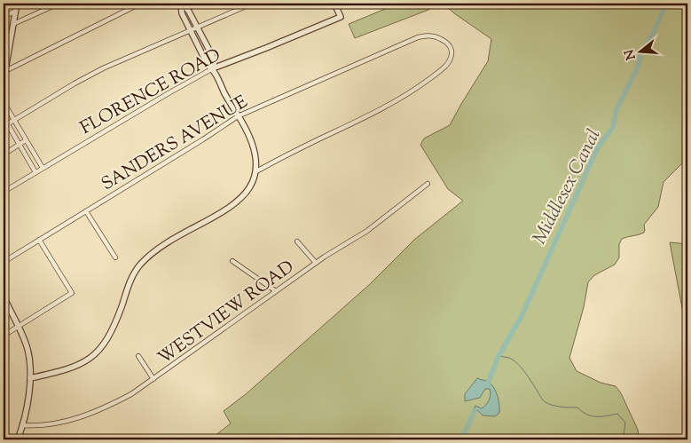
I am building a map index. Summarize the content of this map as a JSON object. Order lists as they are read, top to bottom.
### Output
{
  "streets": {
    "street": ["FLORENCE ROAD", "SANDERS AVENUE", "WESTVIEW ROAD"]
  },
  "water": ["Middlesex Canal"],
  "north": "left"
}
